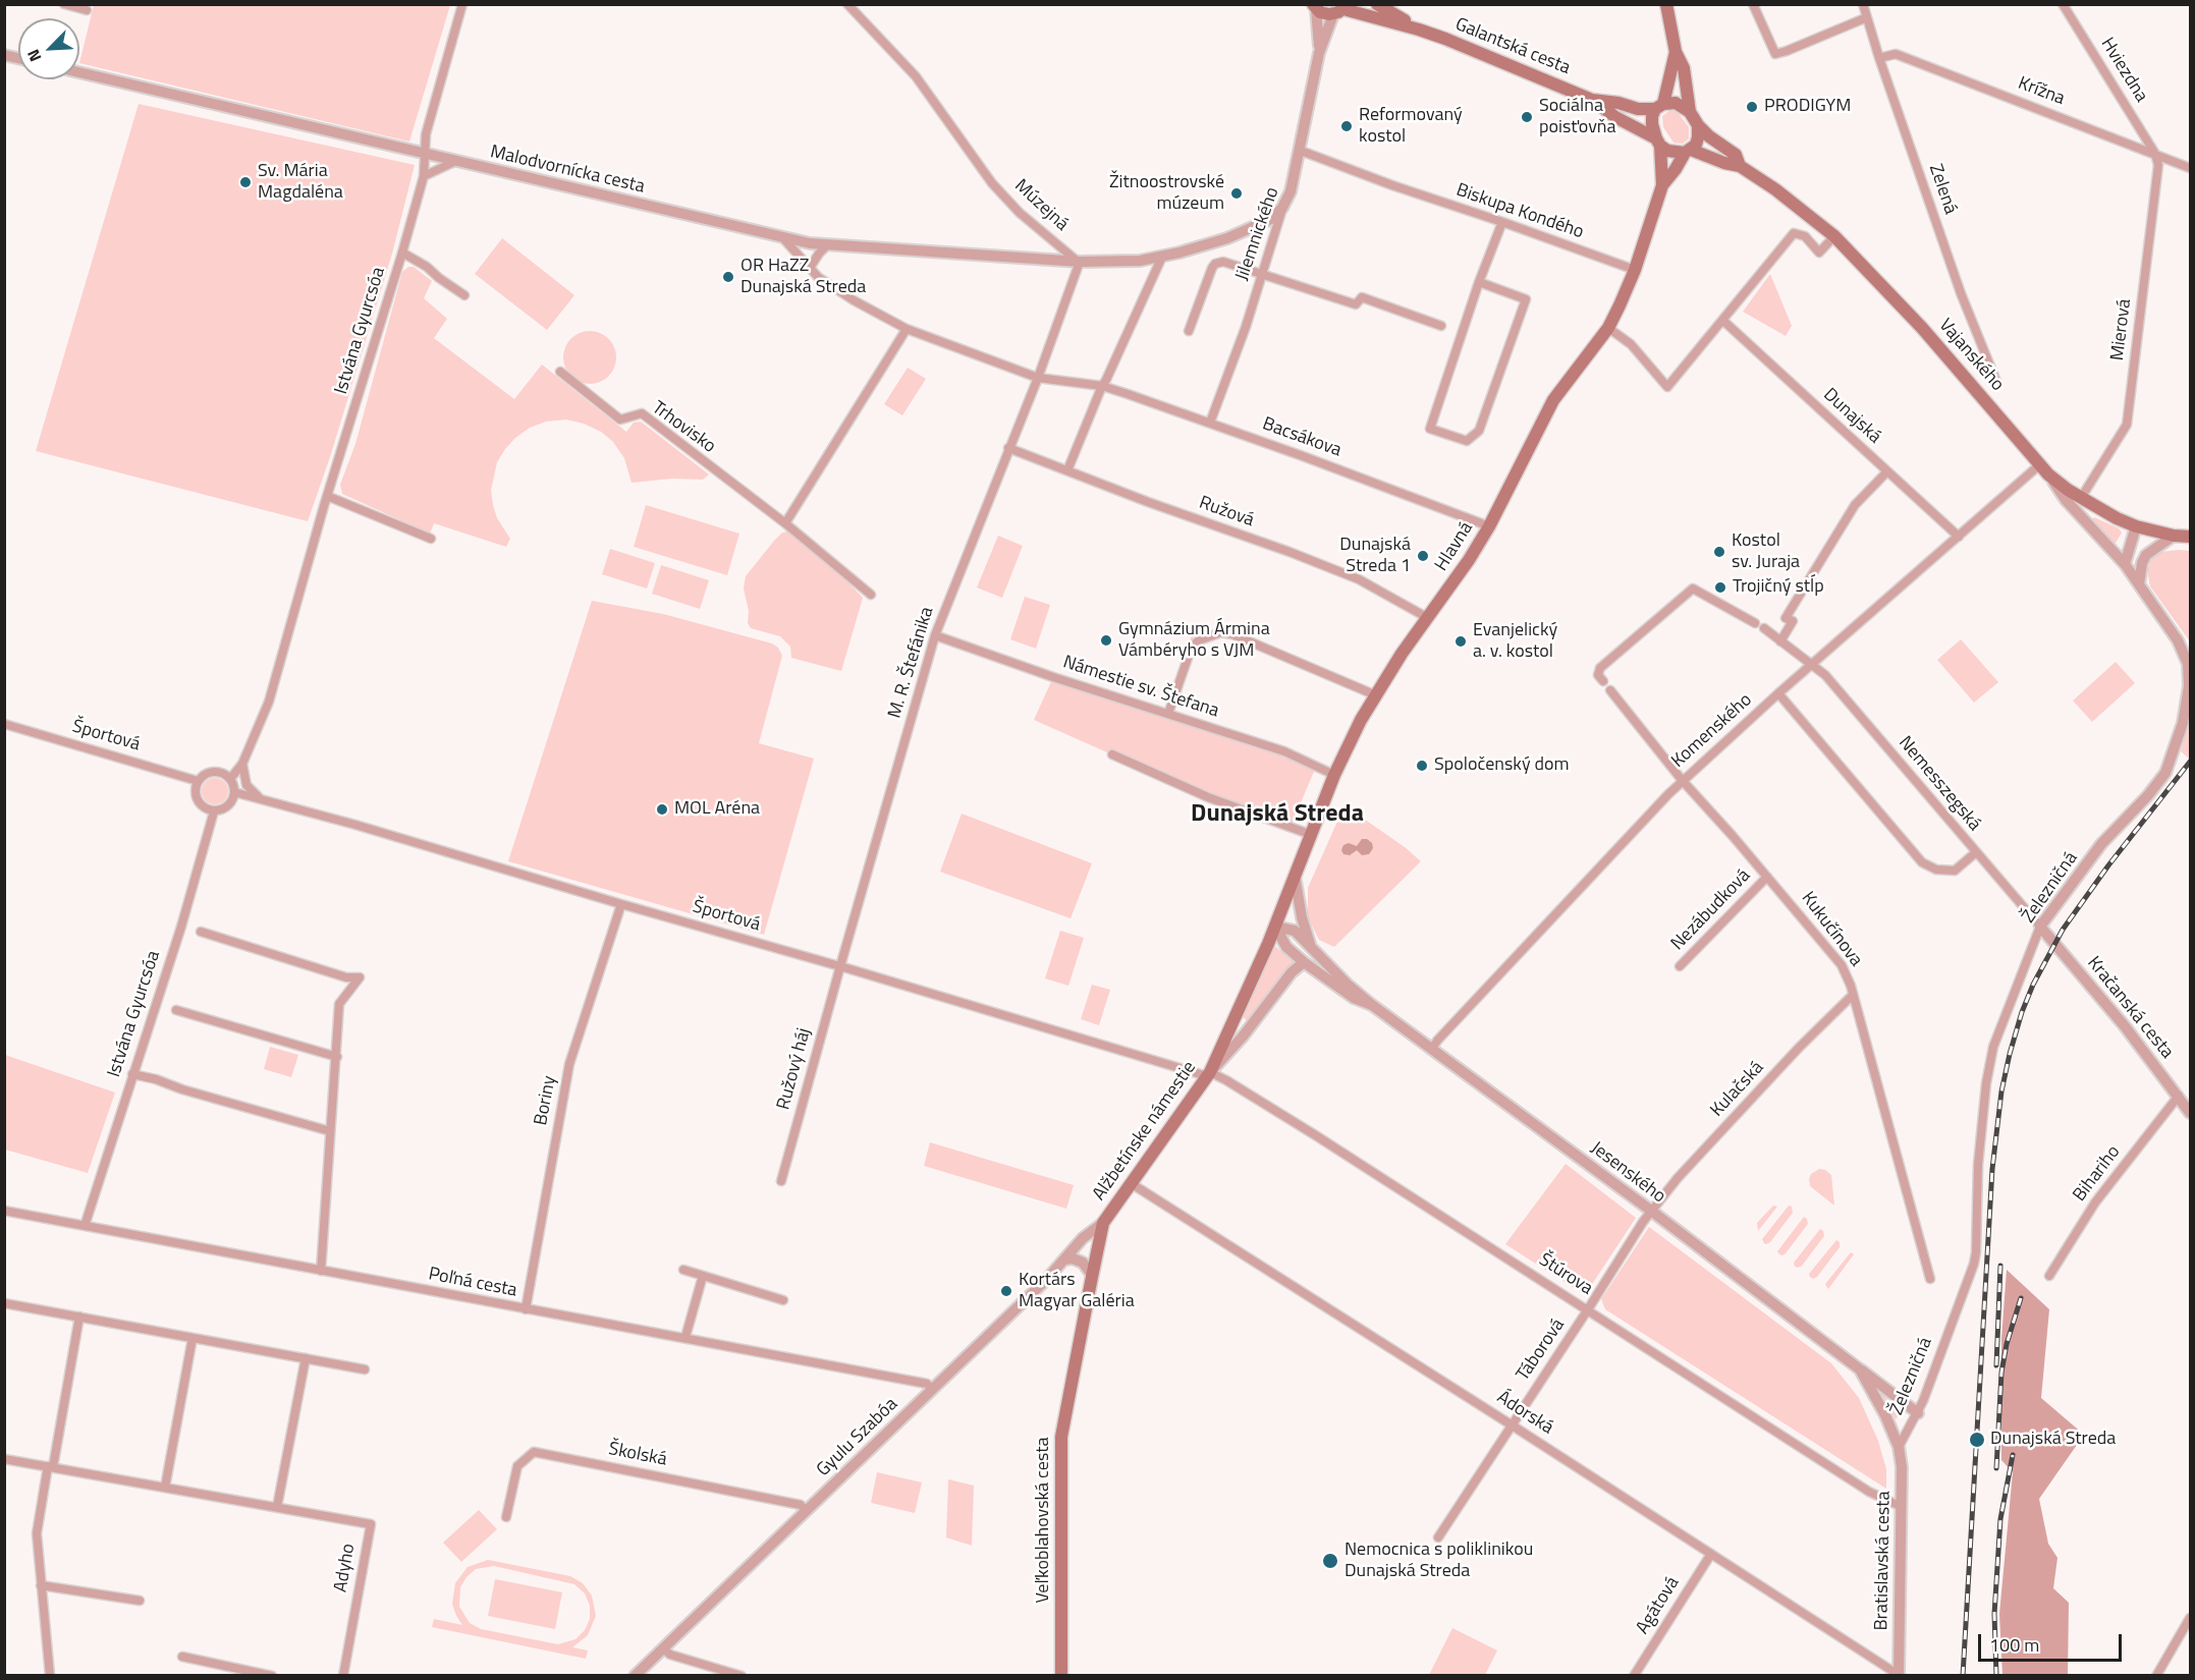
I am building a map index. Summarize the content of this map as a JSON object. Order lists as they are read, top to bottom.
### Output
{
  "streets": {
    "main road": [
      "Galantská cesta",
      "Vajanského",
      "Hlavná",
      "Alžbetínske námestie",
      "Veľkoblahovská cesta"
    ],
    "street": [
      "Hviezdna",
      "Krížna",
      "Malodvornícka cesta",
      "Zelená",
      "Múzejná",
      "Biskupa Kondého",
      "Jilemnického",
      "Mierová",
      "Istvána Gyurcsóa",
      "Dunajská",
      "Trhovisko",
      "Bacsákova",
      "Ružová",
      "M. R. Štefánika",
      "Námestie sv. Štefana",
      "Komenského",
      "Športová",
      "Nemesszegská",
      "Železničná",
      "Nezábudková",
      "Kukučínova",
      "Kračanská cesta",
      "Ružový háj",
      "Kulačská",
      "Boriny",
      "Jesenského",
      "Bihariho",
      "Štúrova",
      "Poľná cesta",
      "Táborová",
      "Ádorská",
      "Gyulu Szabóa",
      "Školská",
      "Bratislavská cesta",
      "Adyho",
      "Agátová"
    ]
  },
  "crossings": [
    ["Galantská cesta", "Jilemnického"],
    ["Hviezdna", "Krížna"],
    ["Hviezdna", "Mierová"],
    ["Krížna", "Zelená"],
    ["Krížna", "Mierová"],
    ["Malodvornícka cesta", "Múzejná"],
    ["Malodvornícka cesta", "Istvána Gyurcsóa"],
    ["Biskupa Kondého", "Jilemnického"],
    ["Biskupa Kondého", "Hlavná"],
    ["Jilemnického", "Bacsákova"],
    ["Mierová", "Vajanského"],
    ["Istvána Gyurcsóa", "Športová"],
    ["Istvána Gyurcsóa", "Poľná cesta"],
    ["Vajanského", "Komenského"],
    ["Vajanského", "Železničná"],
    ["Dunajská", "Komenského"],
    ["Bacsákova", "Hlavná"],
    ["Bacsákova", "M. R. Štefánika"],
    ["Ružová", "Hlavná"],
    ["Ružová", "M. R. Štefánika"],
    ["Hlavná", "Námestie sv. Štefana"],
    ["Hlavná", "Alžbetínske námestie"],
    ["Hlavná", "Jesenského"],
    ["M. R. Štefánika", "Námestie sv. Štefana"],
    ["M. R. Štefánika", "Športová"],
    ["M. R. Štefánika", "Ružový háj"],
    ["Komenského", "Nemesszegská"],
    ["Komenského", "Železničná"],
    ["Komenského", "Kukučínova"],
    ["Komenského", "Jesenského"],
    ["Športová", "Ružový háj"],
    ["Športová", "Boriny"],
    ["Športová", "Alžbetínske námestie"],
    ["Športová", "Štúrova"],
    ["Nemesszegská", "Železničná"],
    ["Nemesszegská", "Kračanská cesta"],
    ["Železničná", "Kračanská cesta"],
    ["Železničná", "Jesenského"],
    ["Železničná", "Bratislavská cesta"],
    ["Nezábudková", "Kukučínova"],
    ["Kukučínova", "Kulačská"],
    ["Kračanská cesta", "Bihariho"],
    ["Kulačská", "Jesenského"],
    ["Kulačská", "Táborová"],
    ["Boriny", "Poľná cesta"],
    ["Alžbetínske námestie", "Jesenského"],
    ["Alžbetínske námestie", "Štúrova"],
    ["Alžbetínske námestie", "Ádorská"],
    ["Alžbetínske námestie", "Gyulu Szabóa"],
    ["Alžbetínske námestie", "Veľkoblahovská cesta"],
    ["Jesenského", "Táborová"],
    ["Jesenského", "Bratislavská cesta"],
    ["Štúrova", "Táborová"],
    ["Štúrova", "Bratislavská cesta"],
    ["Poľná cesta", "Gyulu Szabóa"],
    ["Táborová", "Ádorská"],
    ["Ádorská", "Bratislavská cesta"],
    ["Ádorská", "Agátová"],
    ["Gyulu Szabóa", "Školská"],
    ["Gyulu Szabóa", "Veľkoblahovská cesta"]
  ],
  "districts": ["Dunajská Streda"],
  "places": [
    "PRODIGYM",
    "Sociálna poisťovňa",
    "Reformovaný kostol",
    "Sv. Mária Magdaléna",
    "Žitnoostrovské múzeum",
    "OR HaZZ Dunajská Streda",
    "Kostol sv. Juraja",
    "Dunajská Streda 1",
    "Trojičný stĺp",
    "Gymnázium Ármina Vámbéryho s VJM",
    "Evanjelický a. v. kostol",
    "Spoločenský dom",
    "MOL Aréna",
    "Kortárs Magyar Galéria",
    "Dunajská Streda",
    "Nemocnica s poliklinikou Dunajská Streda"
  ],
  "scale_bar": "100 m",
  "north": "bottom left"
}
